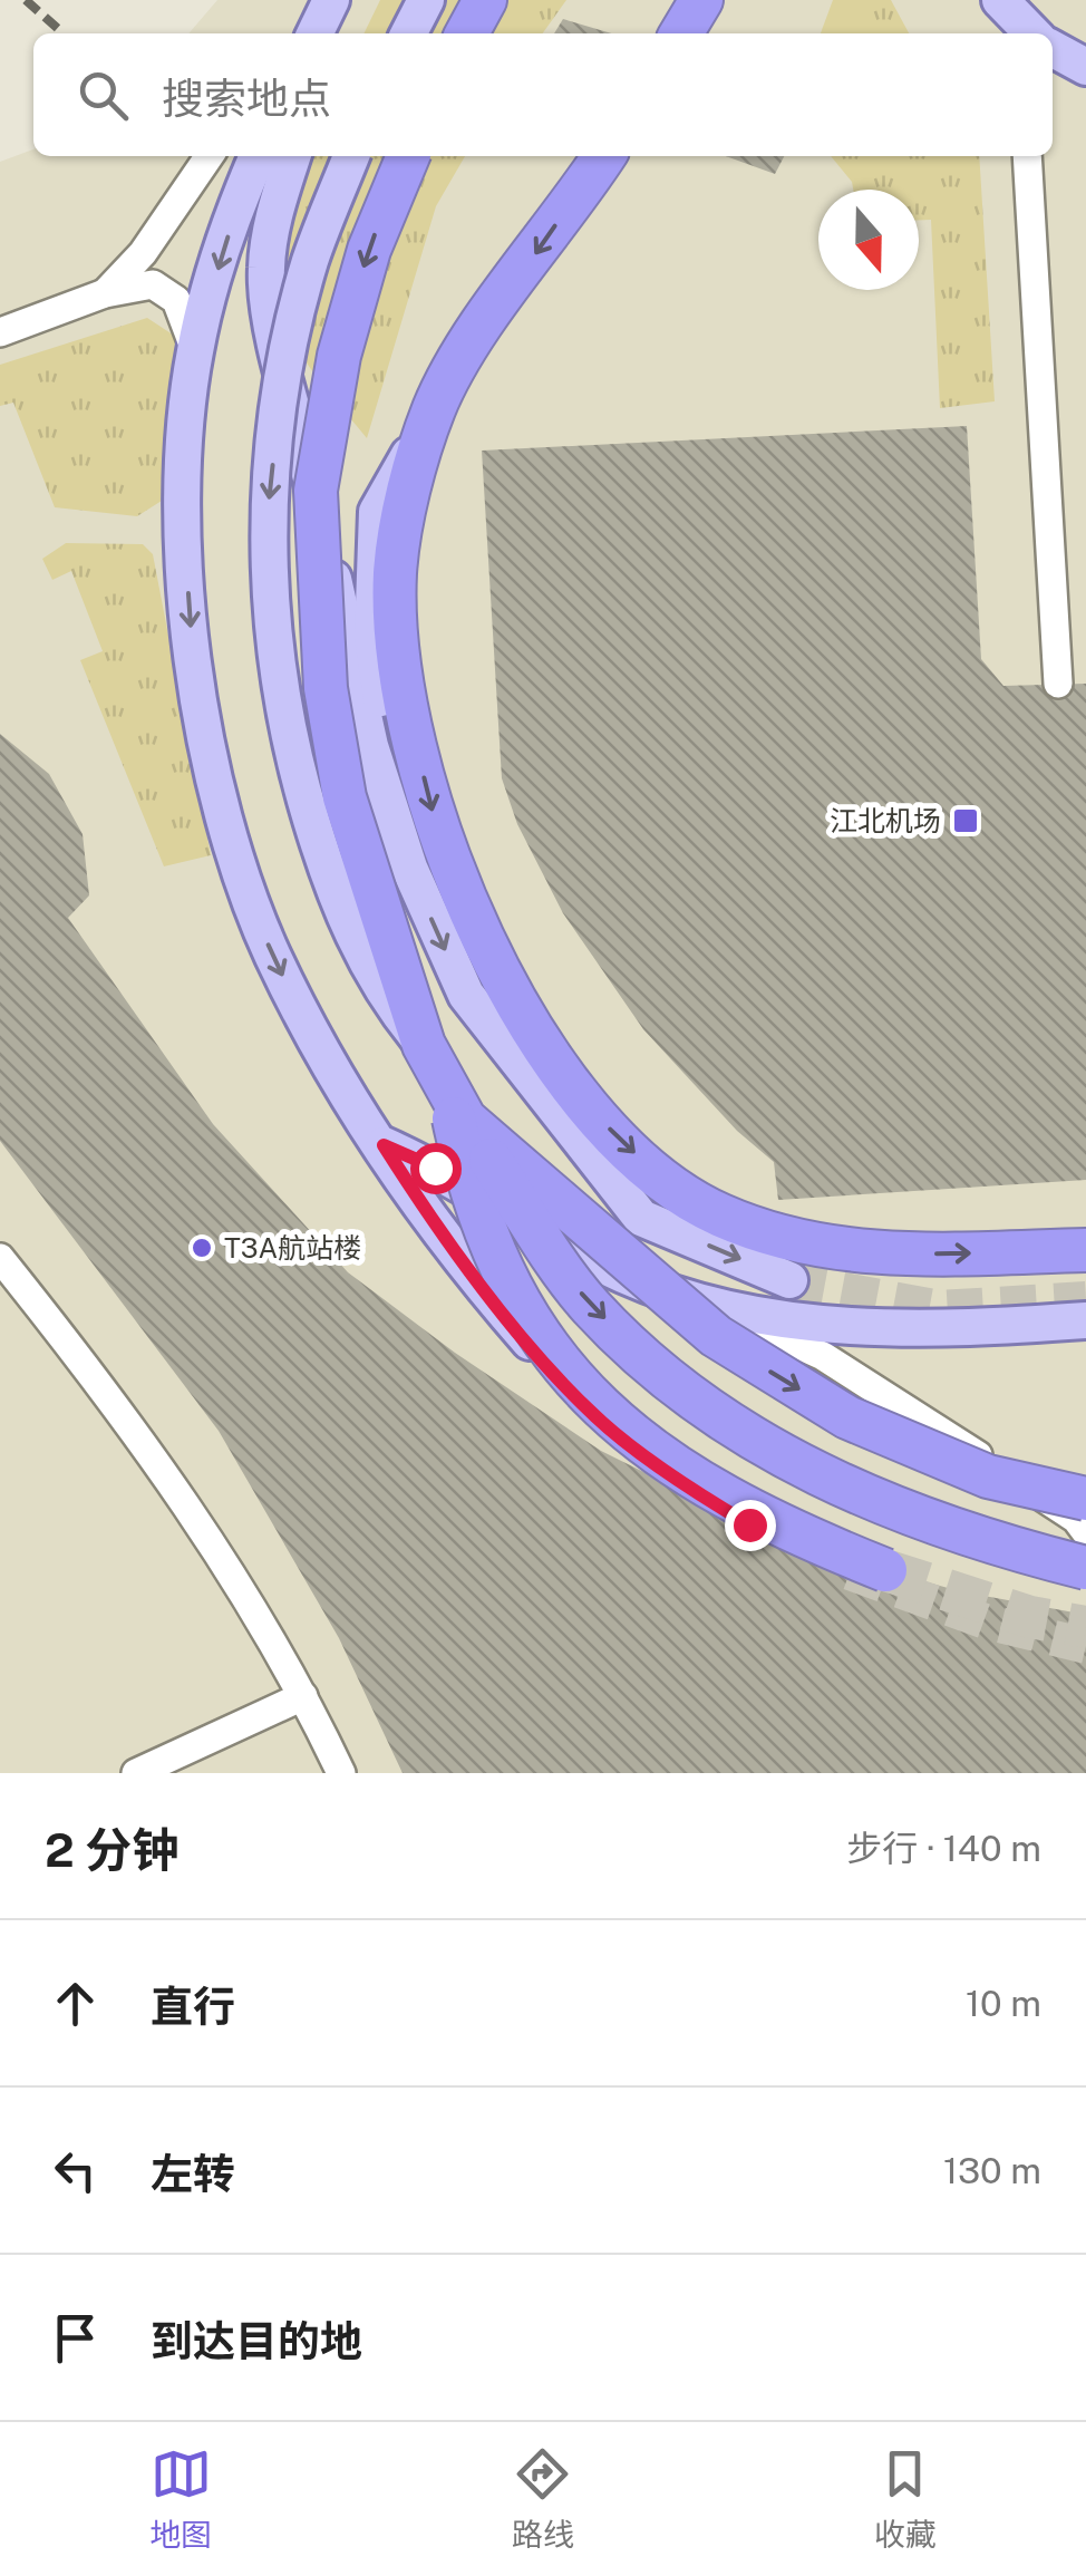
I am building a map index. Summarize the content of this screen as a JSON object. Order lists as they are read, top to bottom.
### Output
{
  "places": {
    "transit": ["江北机场"],
    "other": ["T3A航站楼"]
  },
  "north": "bottom",
  "page": {
    "search": "搜索地点",
    "heading": ["2 分钟", "步行 · 140 m"],
    "list": [
      ["直行", "10 m"],
      ["左转", "130 m"],
      "到达目的地"
    ],
    "nav": ["地图", "路线", "收藏"]
  }
}
